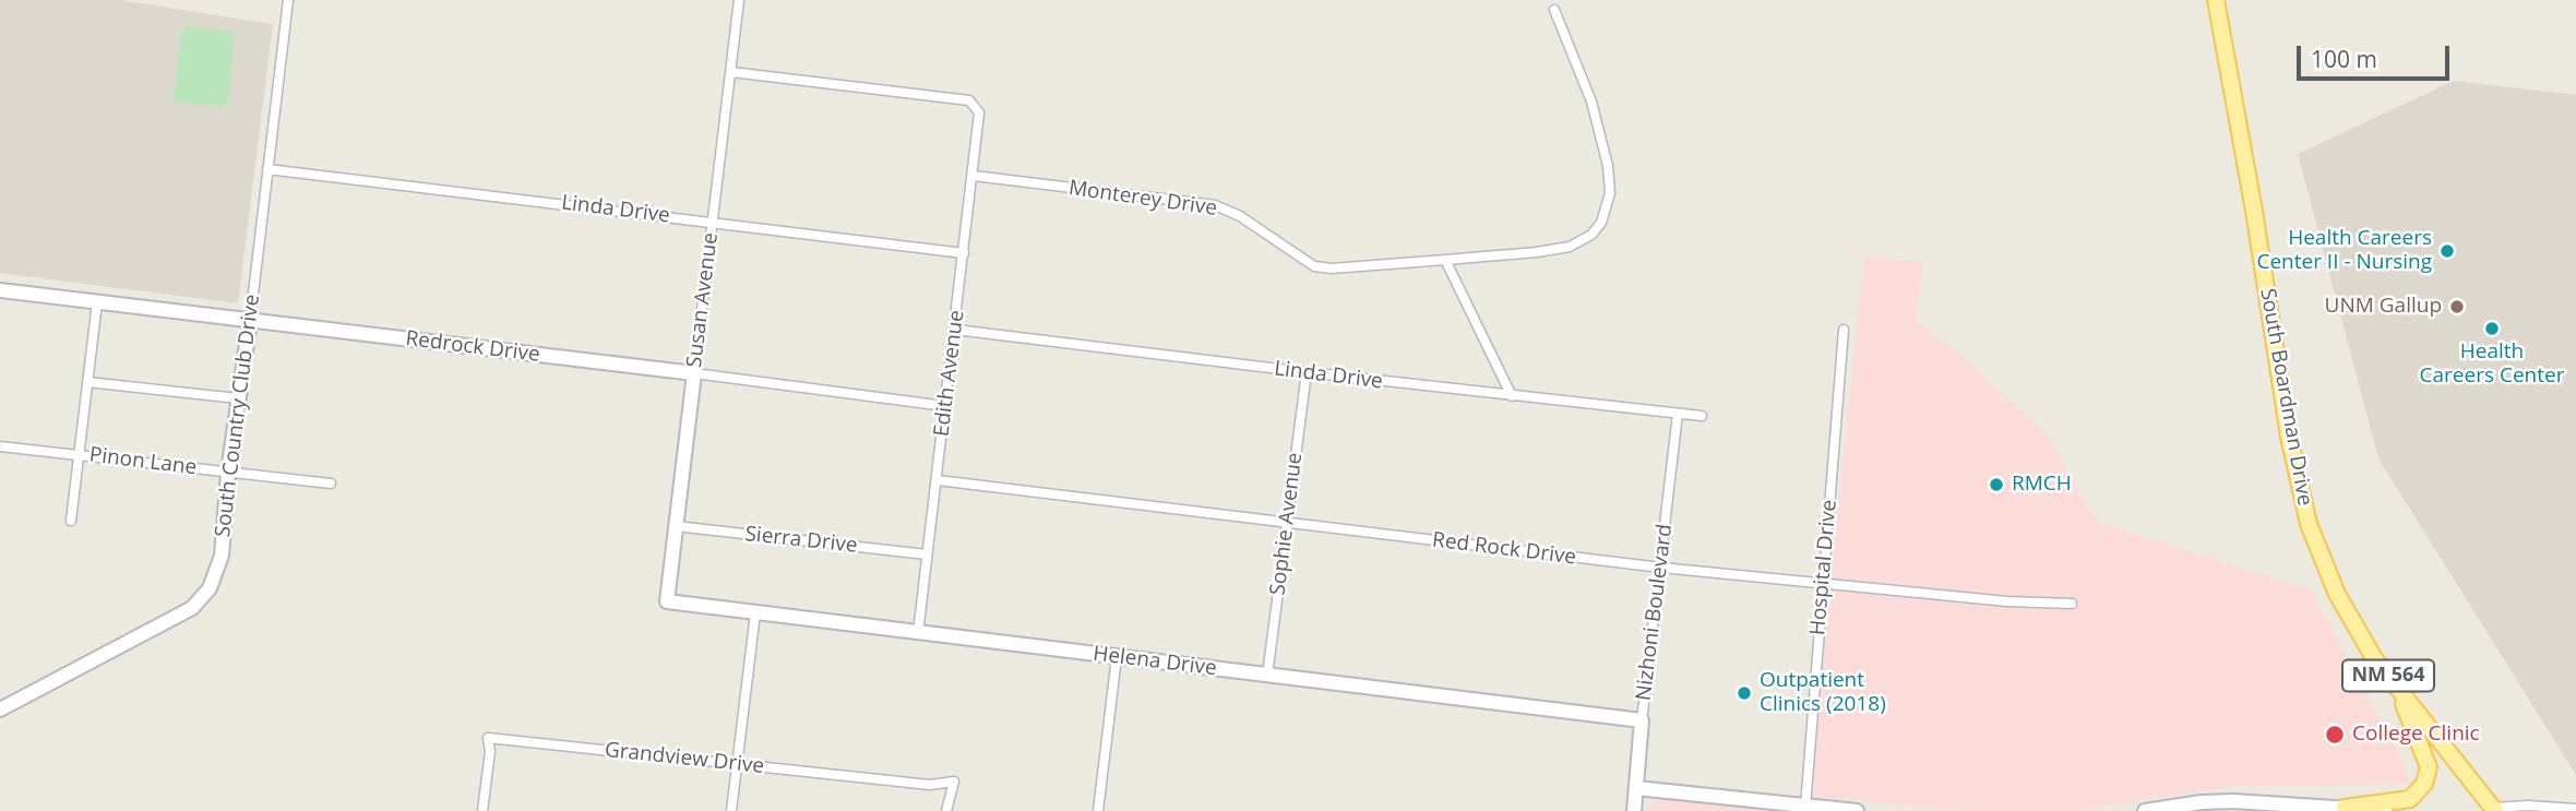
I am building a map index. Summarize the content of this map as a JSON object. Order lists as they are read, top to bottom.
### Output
{
  "streets": {
    "main road": [
      "Susan Avenue",
      "Redrock Drive",
      "South Boardman Drive",
      "South Country Club Drive",
      "Nizhoni Boulevard",
      "Helena Drive",
      "NM 564"
    ],
    "street": [
      "Monterey Drive",
      "Linda Drive",
      "Edith Avenue",
      "Pinon Lane",
      "Sophie Avenue",
      "Sierra Drive",
      "Red Rock Drive",
      "Hospital Drive",
      "Grandview Drive"
    ]
  },
  "crossings": [
    ["Monterey Drive", "Edith Avenue"],
    ["Linda Drive", "Susan Avenue"],
    ["Linda Drive", "Edith Avenue"],
    ["Linda Drive", "South Country Club Drive"],
    ["Linda Drive", "Sophie Avenue"],
    ["Linda Drive", "Nizhoni Boulevard"],
    ["Susan Avenue", "Redrock Drive"],
    ["Susan Avenue", "Edith Avenue"],
    ["Susan Avenue", "Sierra Drive"],
    ["Susan Avenue", "Helena Drive"],
    ["Redrock Drive", "Edith Avenue"],
    ["Redrock Drive", "South Country Club Drive"],
    ["Edith Avenue", "Sierra Drive"],
    ["Edith Avenue", "Red Rock Drive"],
    ["Edith Avenue", "Helena Drive"],
    ["South Boardman Drive", "NM 564"],
    ["South Country Club Drive", "Pinon Lane"],
    ["Sophie Avenue", "Red Rock Drive"],
    ["Sophie Avenue", "Helena Drive"],
    ["Red Rock Drive", "Hospital Drive"],
    ["Red Rock Drive", "Nizhoni Boulevard"],
    ["Nizhoni Boulevard", "Helena Drive"]
  ],
  "places": [
    "Health Careers Center II - Nursing",
    "UNM Gallup",
    "Health Careers Center",
    "RMCH",
    "Outpatient Clinics (2018)",
    "College Clinic"
  ],
  "scale_bar": "100 m"
}
